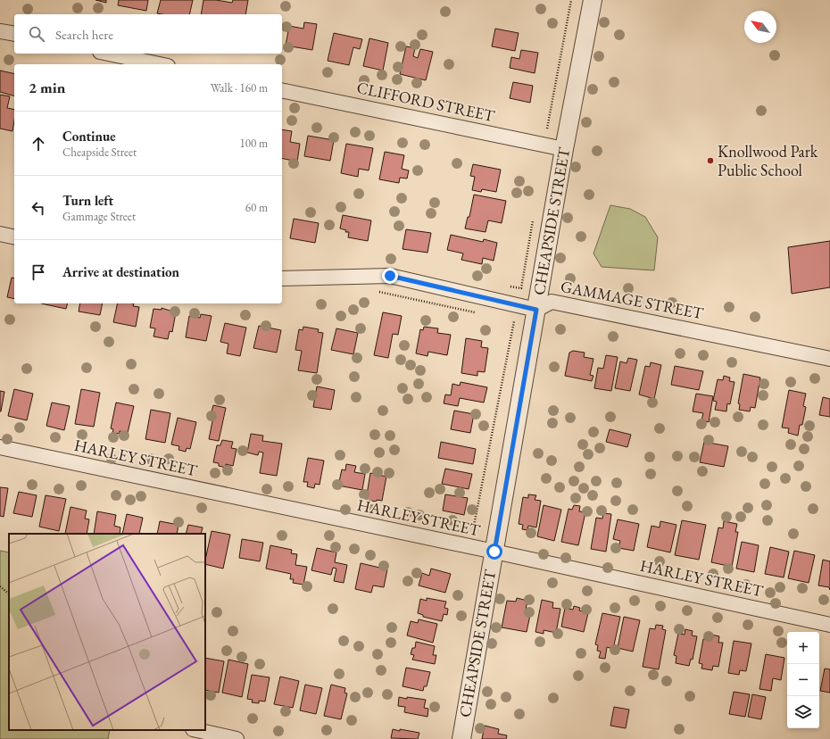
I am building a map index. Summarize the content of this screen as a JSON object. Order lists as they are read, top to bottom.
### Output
{
  "streets": {
    "street": [
      "CLIFFORD STREET",
      "CHEAPSIDE STREET",
      "GAMMAGE STREET",
      "HARLEY STREET"
    ]
  },
  "crossings": [
    ["CLIFFORD STREET", "CHEAPSIDE STREET"],
    ["CHEAPSIDE STREET", "GAMMAGE STREET"],
    ["CHEAPSIDE STREET", "HARLEY STREET"]
  ],
  "places": ["Knollwood Park Public School"],
  "north": "top left",
  "page": {
    "search": "Search here",
    "heading": ["2 min", "Walk · 160 m"],
    "list": [
      ["Continue", "Cheapside Street", "100 m"],
      ["Turn left", "Gammage Street", "60 m"],
      "Arrive at destination"
    ],
    "map_buttons": ["+", "−"]
  }
}
